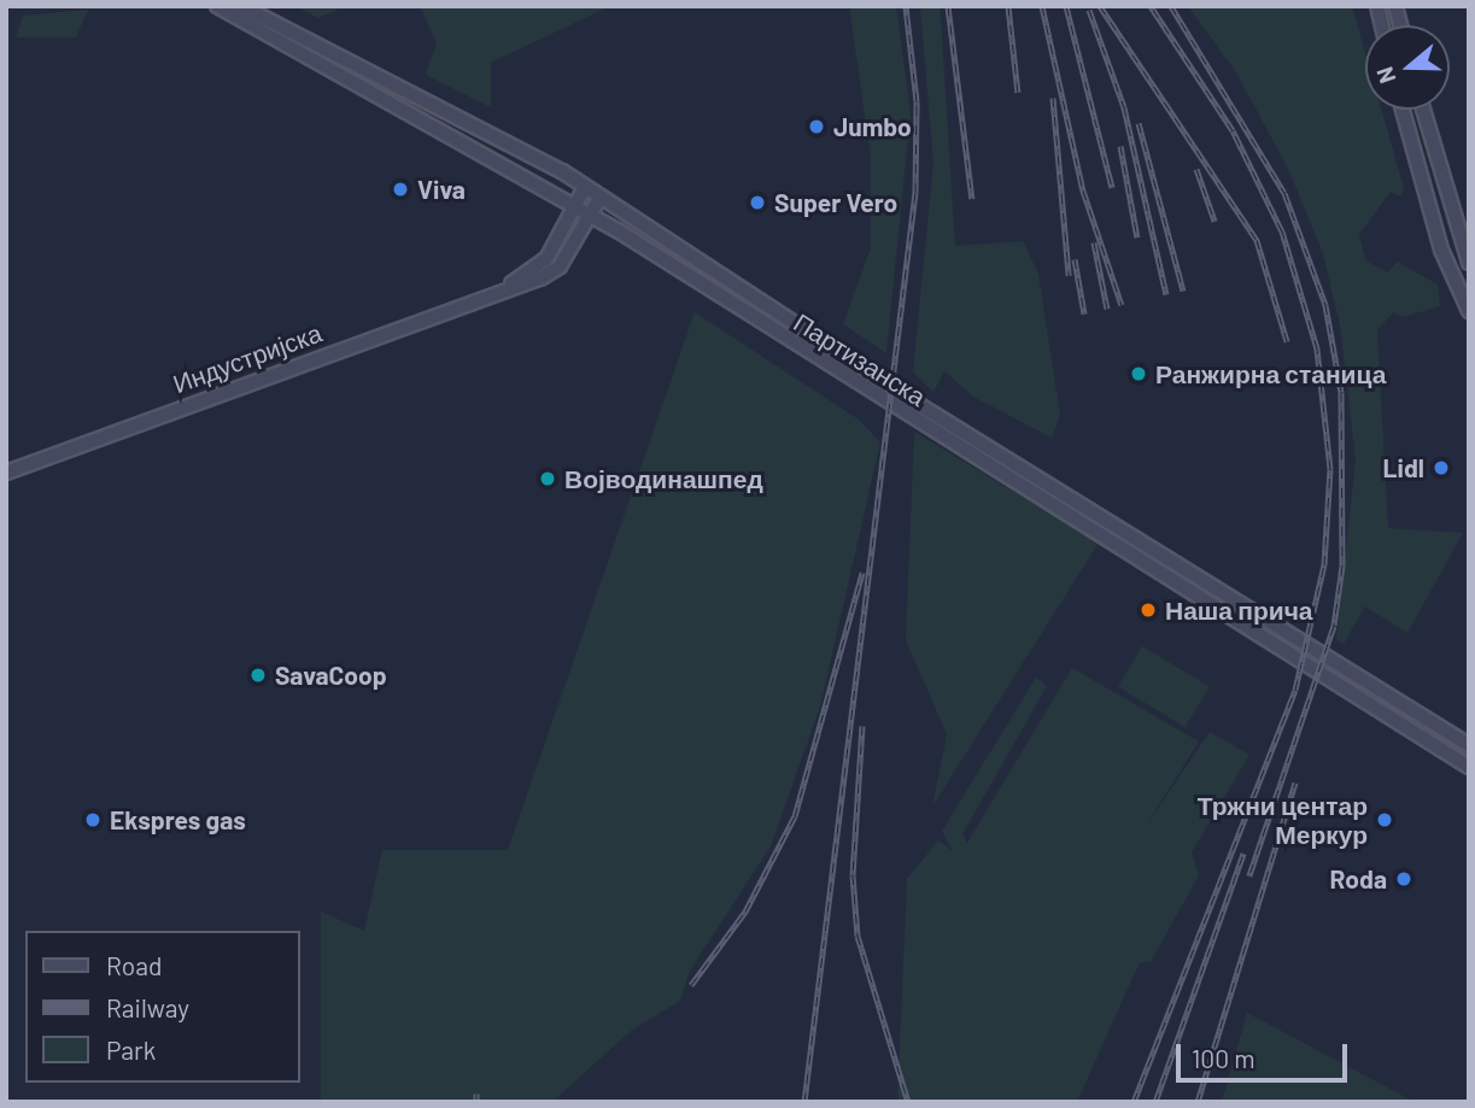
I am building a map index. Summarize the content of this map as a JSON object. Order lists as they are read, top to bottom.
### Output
{
  "streets": {
    "main road": ["Индустријска", "Партизанска"]
  },
  "crossings": [
    ["Индустријска", "Партизанска"]
  ],
  "places": [
    "Jumbo",
    "Viva",
    "Super Vero",
    "Ранжирна станица",
    "Lidl",
    "Војводинашпед",
    "Наша прича",
    "SavaCoop",
    "Ekspres gas",
    "Тржни центар Меркур",
    "Roda"
  ],
  "legend": ["Road", "Railway", "Park"],
  "scale_bar": "100 m",
  "north": "left"
}
